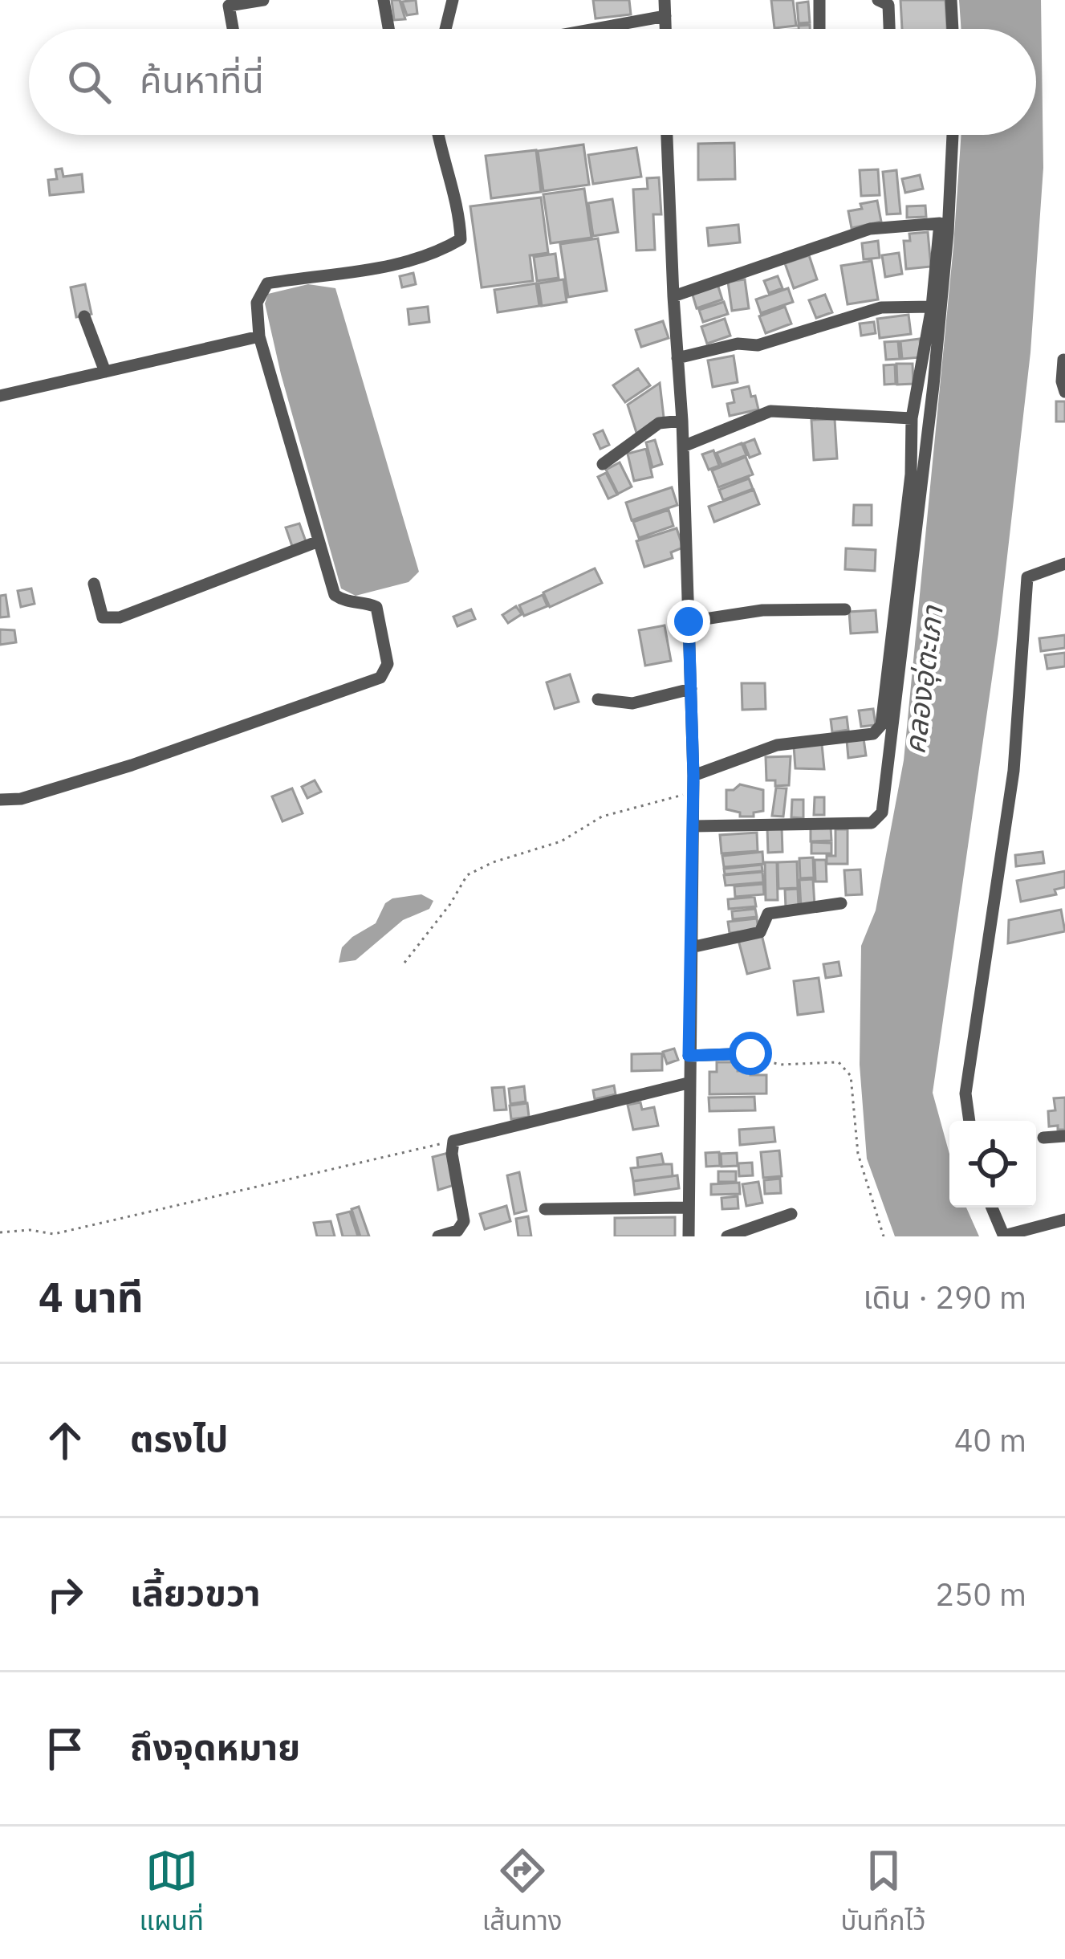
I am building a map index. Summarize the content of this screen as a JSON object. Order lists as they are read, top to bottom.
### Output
{
  "water": ["คลองอุ่ตะเภา"],
  "page": {
    "search": "ค้นหาที่นี่",
    "heading": ["4 นาที", "เดิน · 290 m"],
    "list": [
      ["ตรงไป", "40 m"],
      ["เลี้ยวขวา", "250 m"],
      "ถึงจุดหมาย"
    ],
    "nav": ["แผนที่", "เส้นทาง", "บันทึกไว้"]
  }
}
